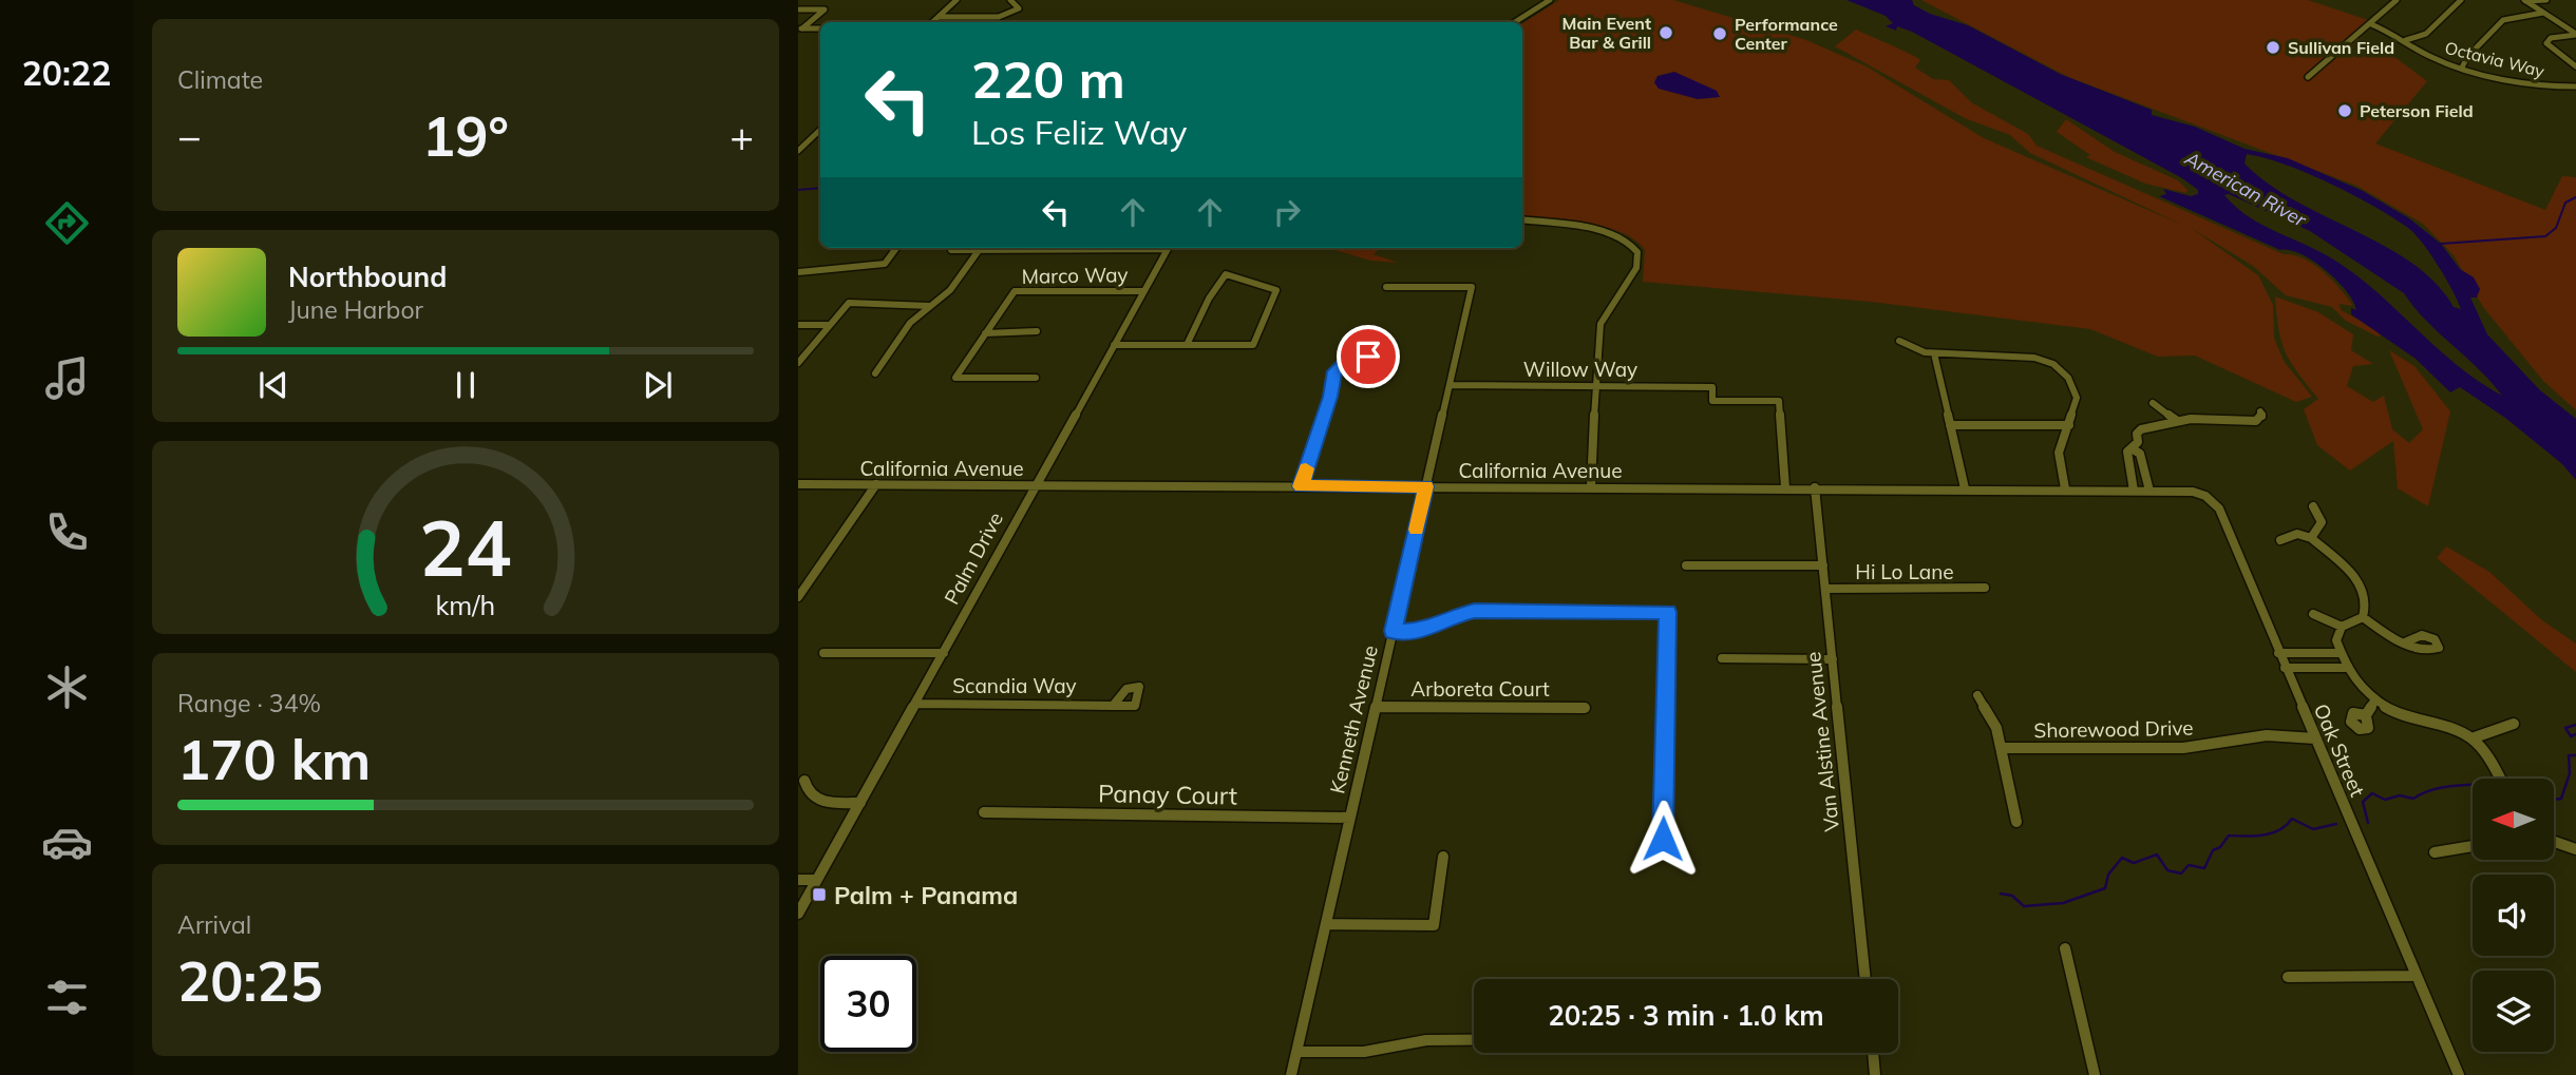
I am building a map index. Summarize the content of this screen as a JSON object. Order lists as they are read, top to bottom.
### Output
{
  "streets": {
    "street": [
      "Octavia Way",
      "Marco Way",
      "Willow Way",
      "California Avenue",
      "Palm Drive",
      "Hi Lo Lane",
      "Scandia Way",
      "Arboreta Court",
      "Kenneth Avenue",
      "Shorewood Drive",
      "Van Alstine Avenue",
      "Oak Street",
      "Panay Court"
    ]
  },
  "crossings": [
    ["Marco Way", "Palm Drive"],
    ["Willow Way", "California Avenue"],
    ["Willow Way", "Kenneth Avenue"],
    ["California Avenue", "Palm Drive"],
    ["California Avenue", "Kenneth Avenue"],
    ["California Avenue", "Van Alstine Avenue"],
    ["California Avenue", "Oak Street"],
    ["Palm Drive", "Scandia Way"],
    ["Hi Lo Lane", "Van Alstine Avenue"],
    ["Arboreta Court", "Kenneth Avenue"],
    ["Kenneth Avenue", "Panay Court"],
    ["Shorewood Drive", "Oak Street"]
  ],
  "water": ["American River"],
  "places": {
    "other": [
      "Main Event Bar & Grill",
      "Performance Center",
      "Sullivan Field",
      "Peterson Field"
    ],
    "transit": ["Palm + Panama"]
  },
  "north": "left",
  "page": {
    "tabs": "20:22",
    "tile": [
      "Climate",
      ["Range · 34%", "170 km"],
      ["Arrival", "20:25"]
    ],
    "turn": ["220 m", "Los Feliz Way"],
    "heat": ["−", "19°", "+"],
    "song": ["Northbound", "June Harbor"],
    "limit": "30",
    "trip": "20:25 · 3 min · 1.0 km",
    "gauge": ["24", "km/h"]
  }
}
